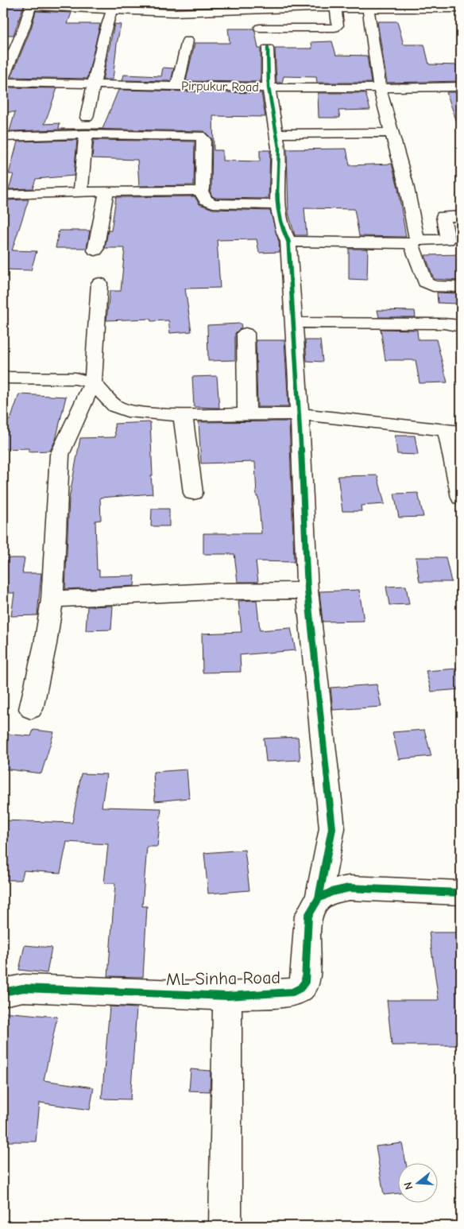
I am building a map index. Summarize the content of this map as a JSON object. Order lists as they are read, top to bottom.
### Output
{
  "streets": {
    "street": ["Pirpukur Road", "ML Sinha Road"]
  },
  "crossings": [
    ["Pirpukur Road", "ML Sinha Road"]
  ],
  "north": "left"
}
